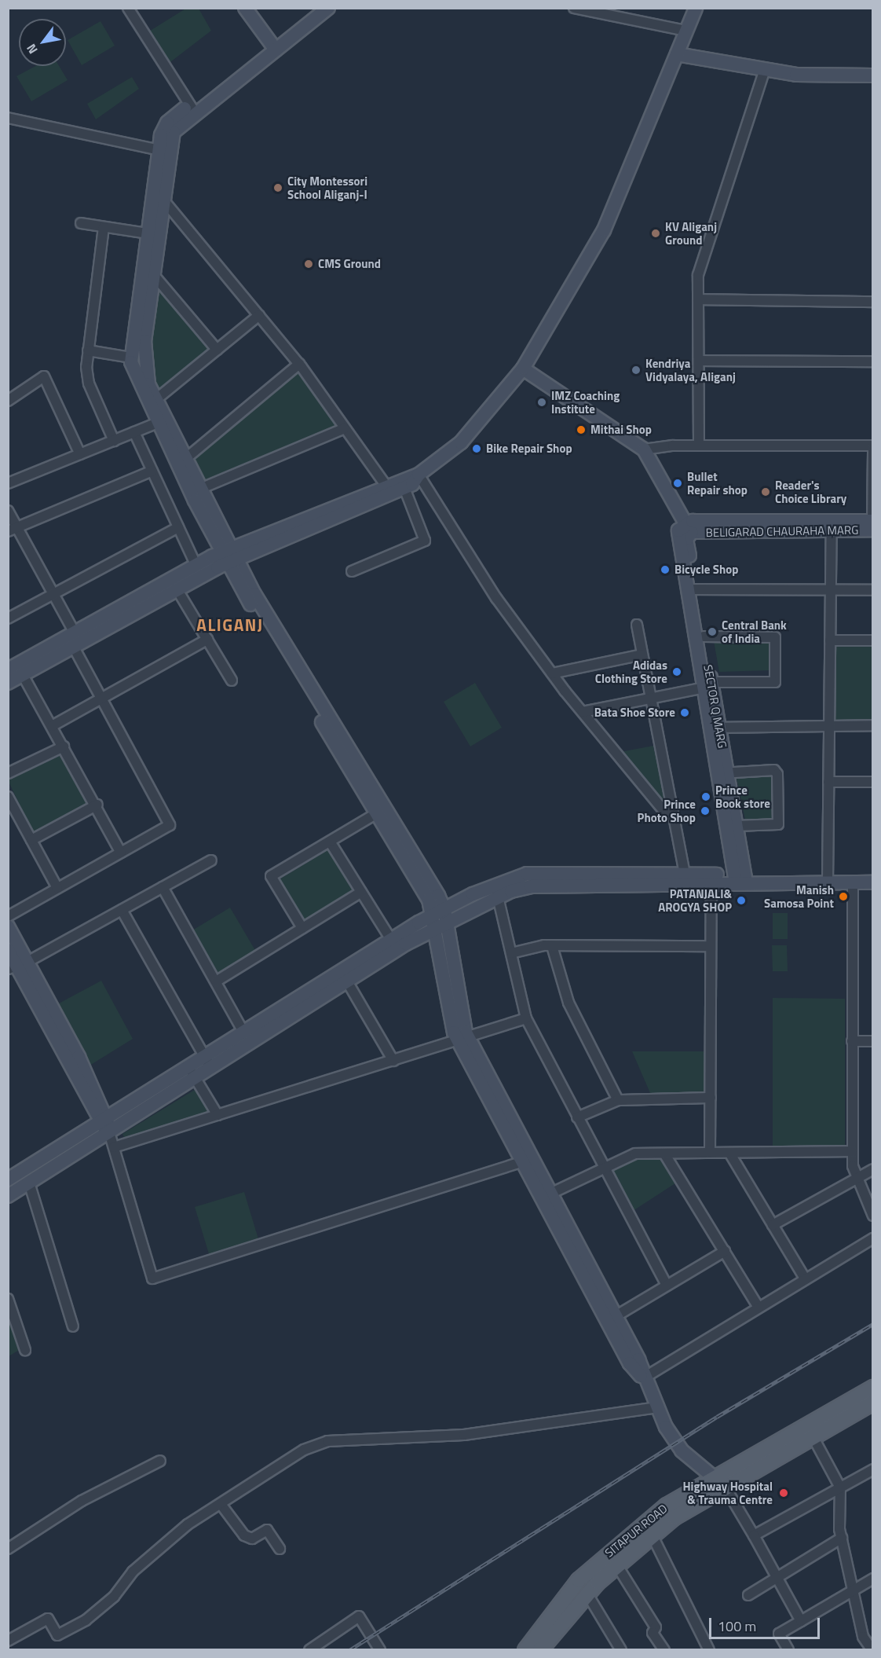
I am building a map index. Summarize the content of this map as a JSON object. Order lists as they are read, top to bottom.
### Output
{
  "streets": {
    "main road": ["SITAPUR ROAD"],
    "street": ["BELIGARAD CHAURAHA MARG", "SECTOR Q MARG"]
  },
  "crossings": [
    ["BELIGARAD CHAURAHA MARG", "SECTOR Q MARG"]
  ],
  "districts": ["ALIGANJ"],
  "places": [
    "City Montessori School Aliganj-I",
    "KV Aliganj Ground",
    "CMS Ground",
    "Kendriya Vidyalaya, Aliganj",
    "IMZ Coaching Institute",
    "Mithai Shop",
    "Bike Repair Shop",
    "Bullet Repair shop",
    "Reader's Choice Library",
    "Bicycle Shop",
    "Central Bank of India",
    "Adidas Clothing Store",
    "Bata Shoe Store",
    "Prince Book store",
    "Prince Photo Shop",
    "Manish Samosa Point",
    "PATANJALI& AROGYA SHOP",
    "Highway Hospital & Trauma Centre"
  ],
  "scale_bar": "100 m",
  "north": "bottom left"
}
